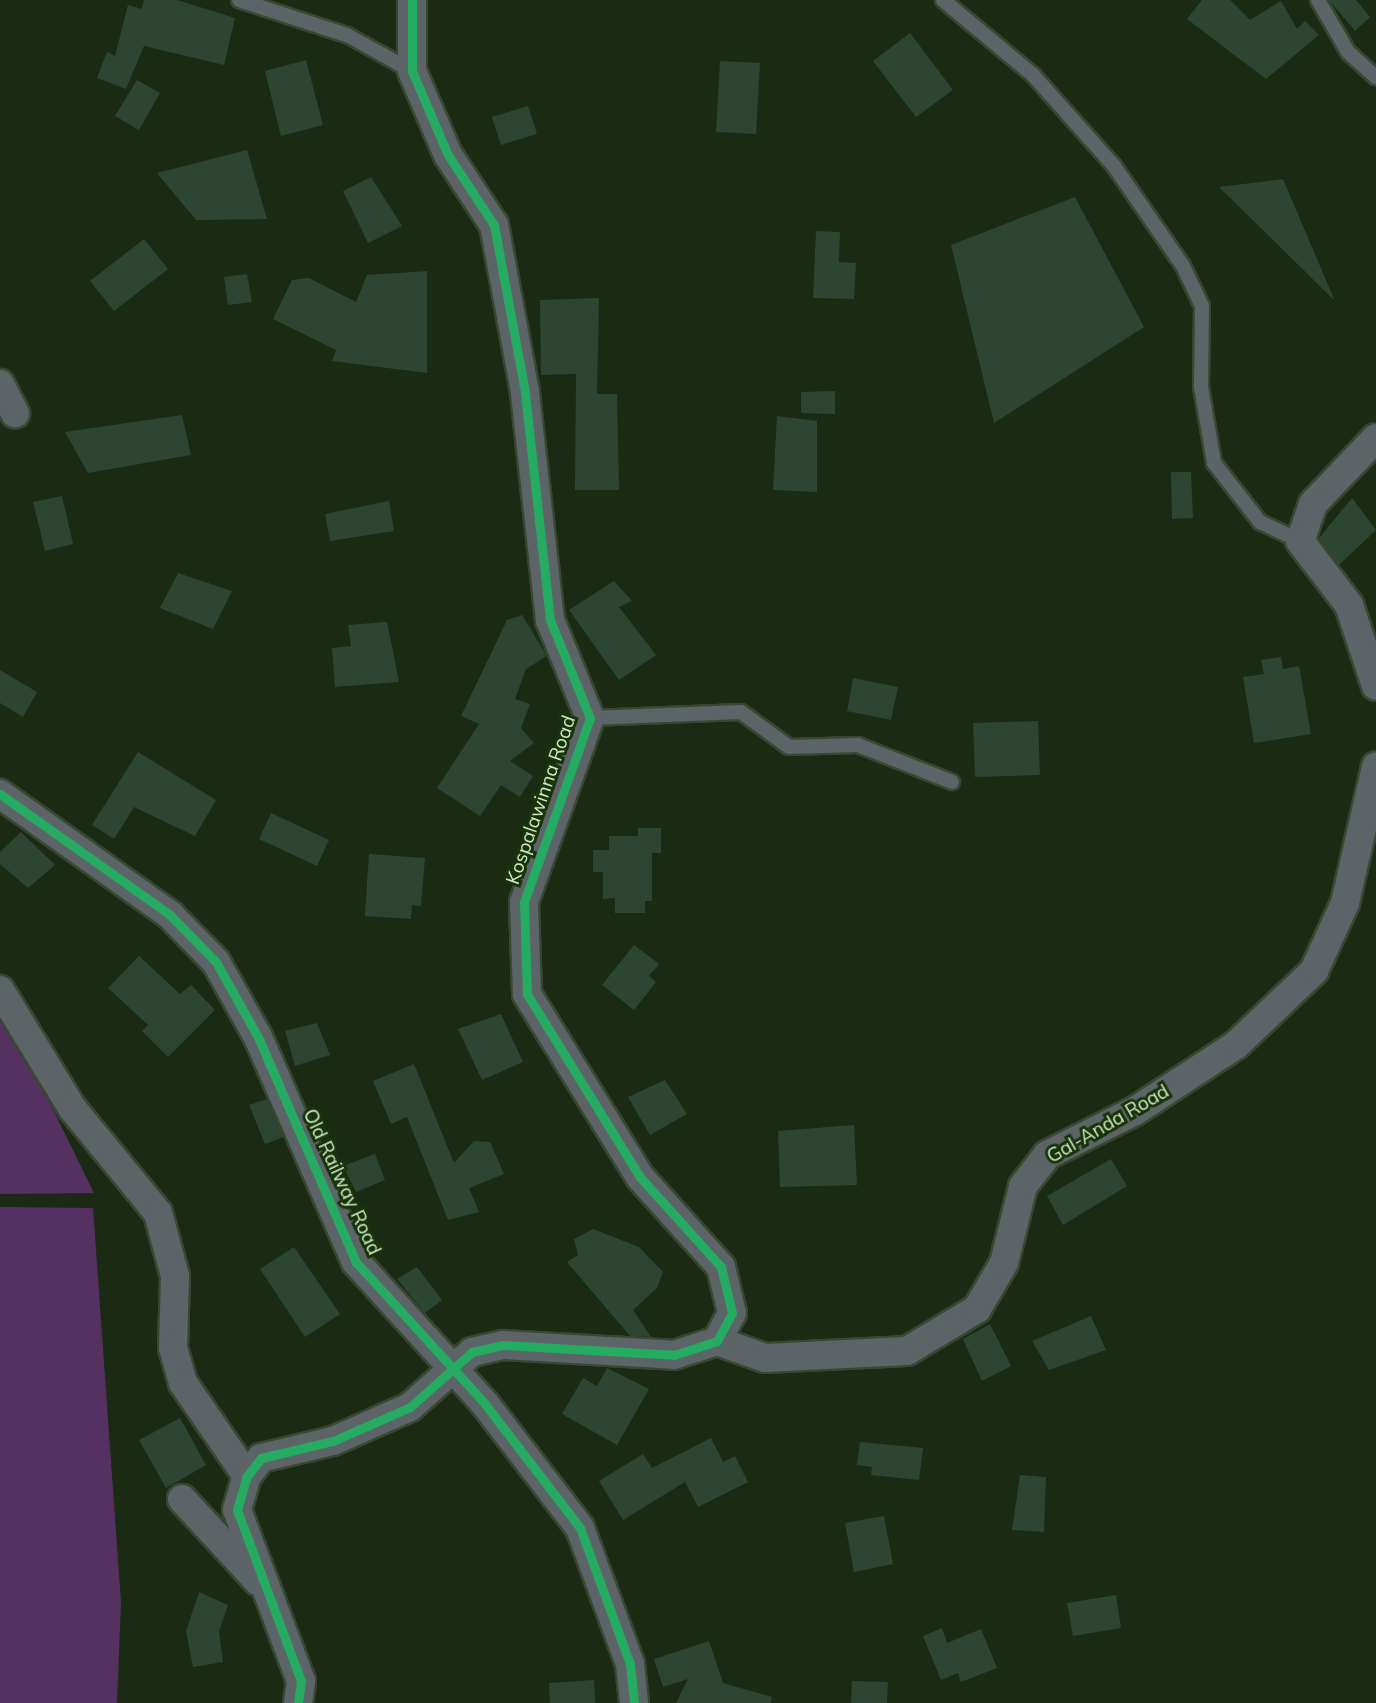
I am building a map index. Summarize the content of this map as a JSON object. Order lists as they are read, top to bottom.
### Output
{
  "streets": {
    "street": ["Kospalawinna Road", "Gal-Anda Road", "Old Railway Road"]
  },
  "crossings": [
    ["Kospalawinna Road", "Gal-Anda Road"]
  ]
}
